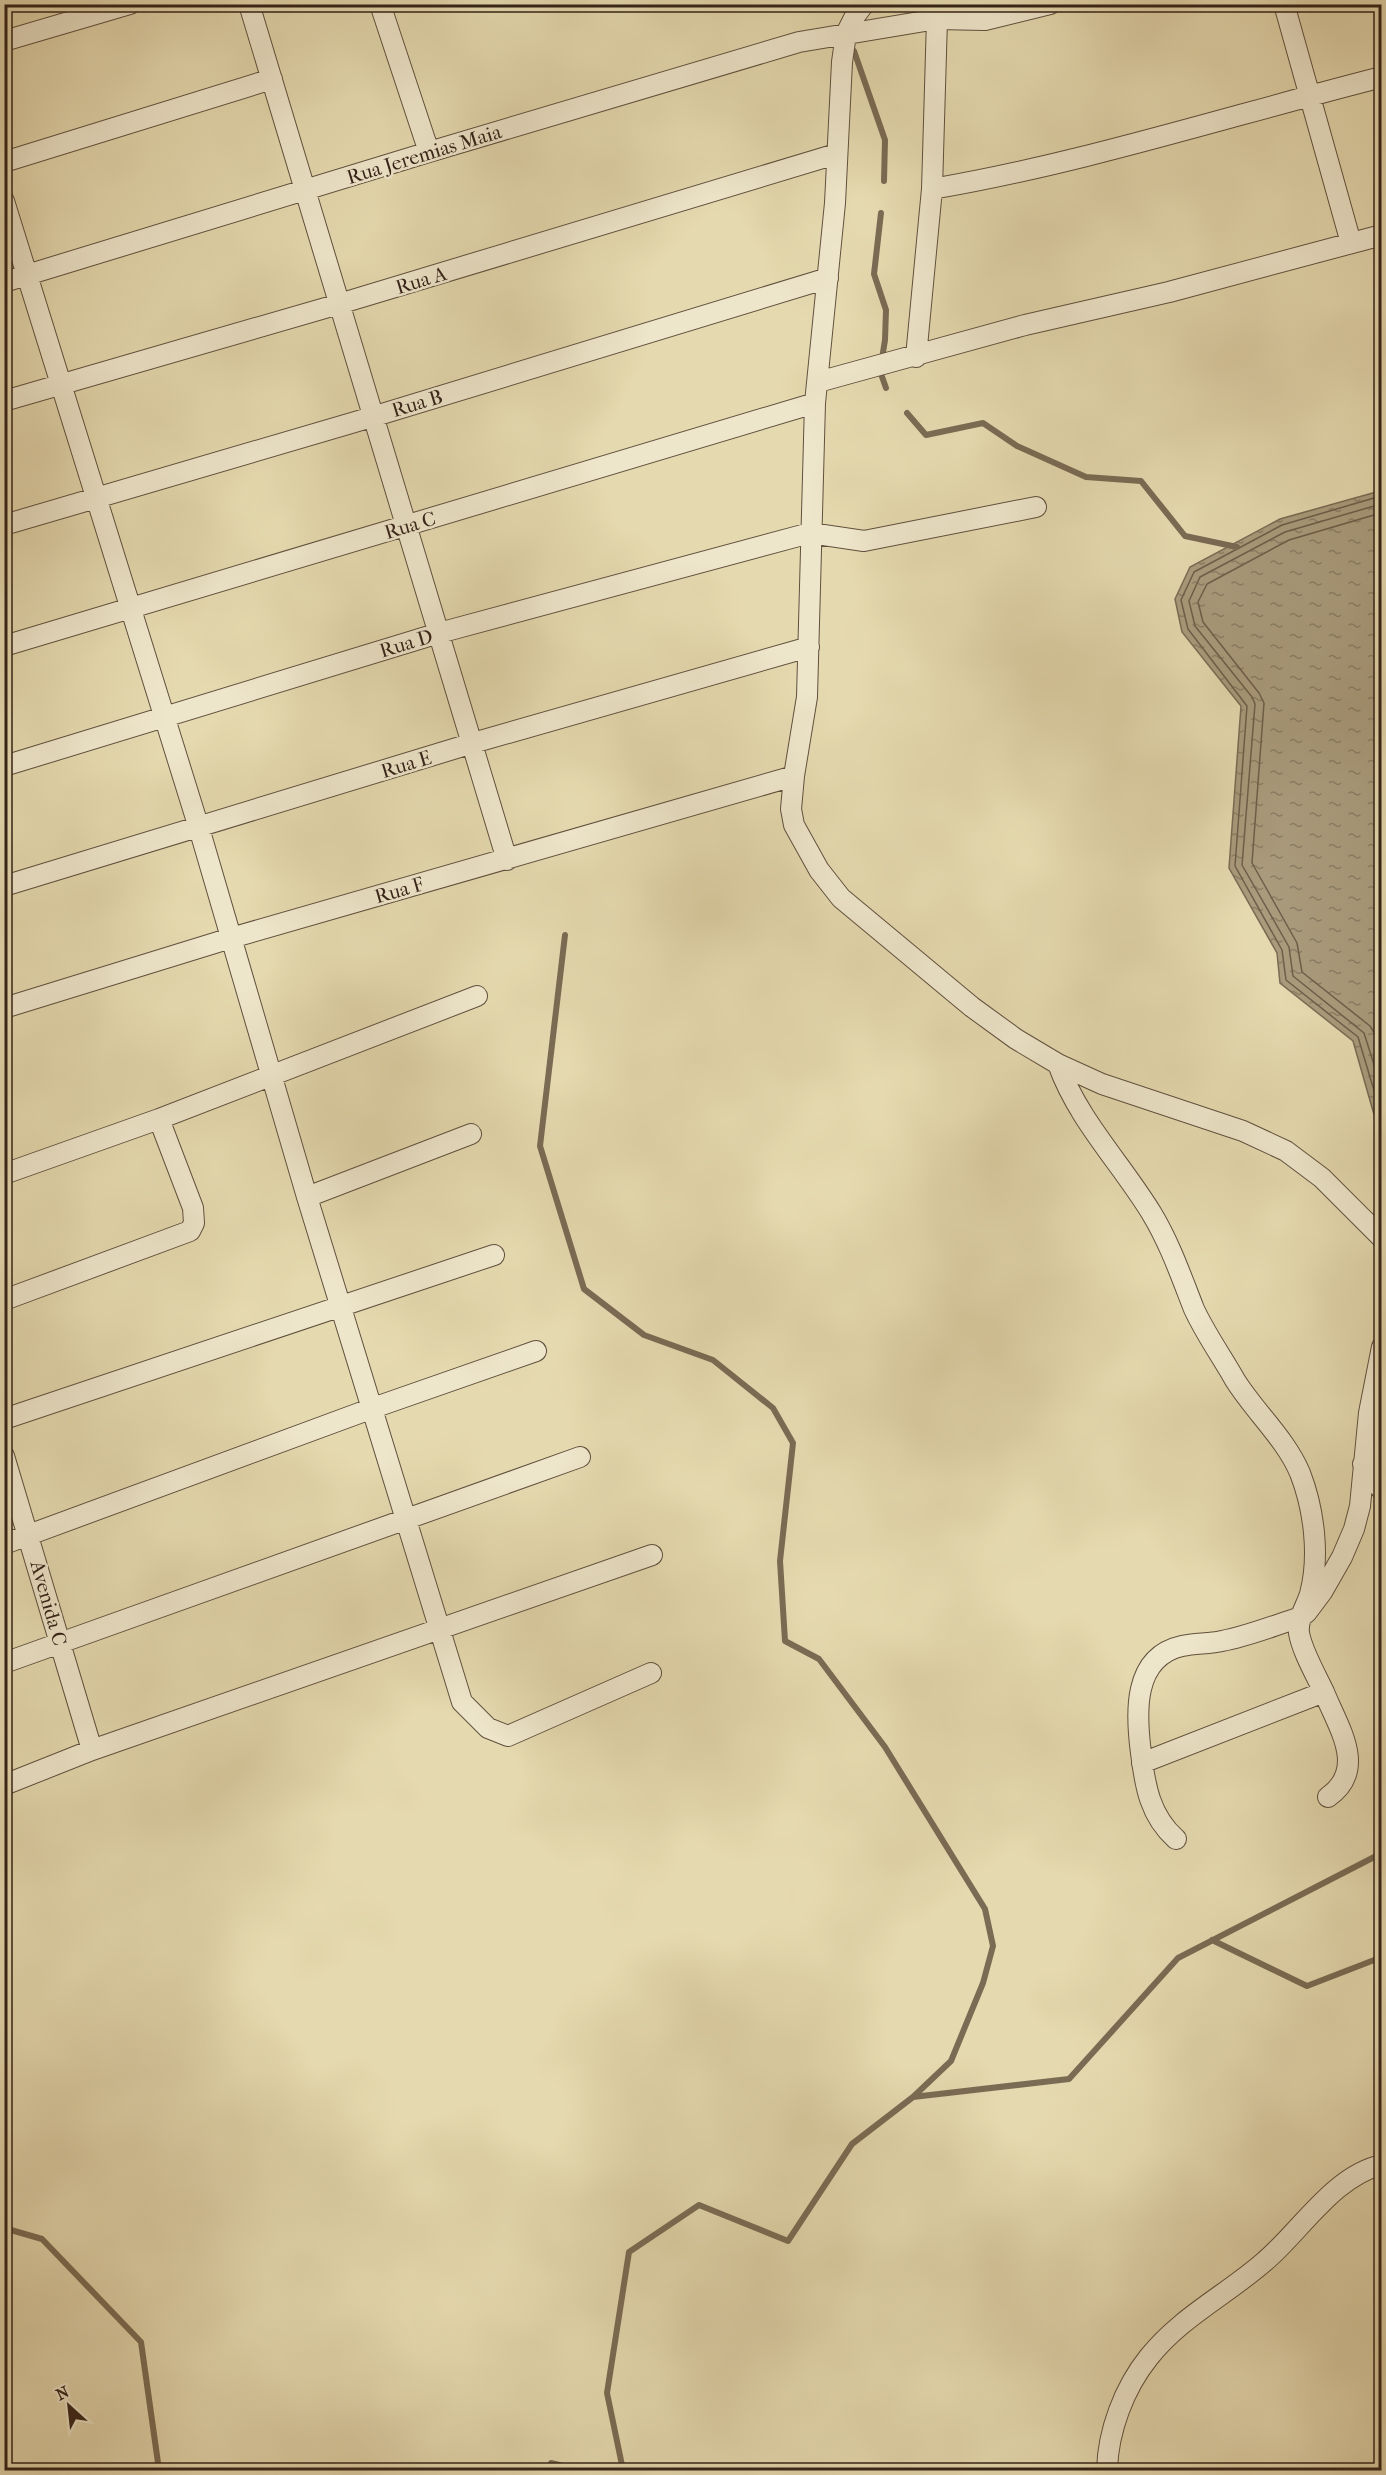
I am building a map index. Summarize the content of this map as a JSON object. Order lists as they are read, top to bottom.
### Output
{
  "streets": {
    "street": [
      "Rua Jeremias Maia",
      "Rua A",
      "Rua B",
      "Rua C",
      "Rua D",
      "Rua E",
      "Rua F",
      "Avenida C"
    ]
  },
  "north": "top left"
}
